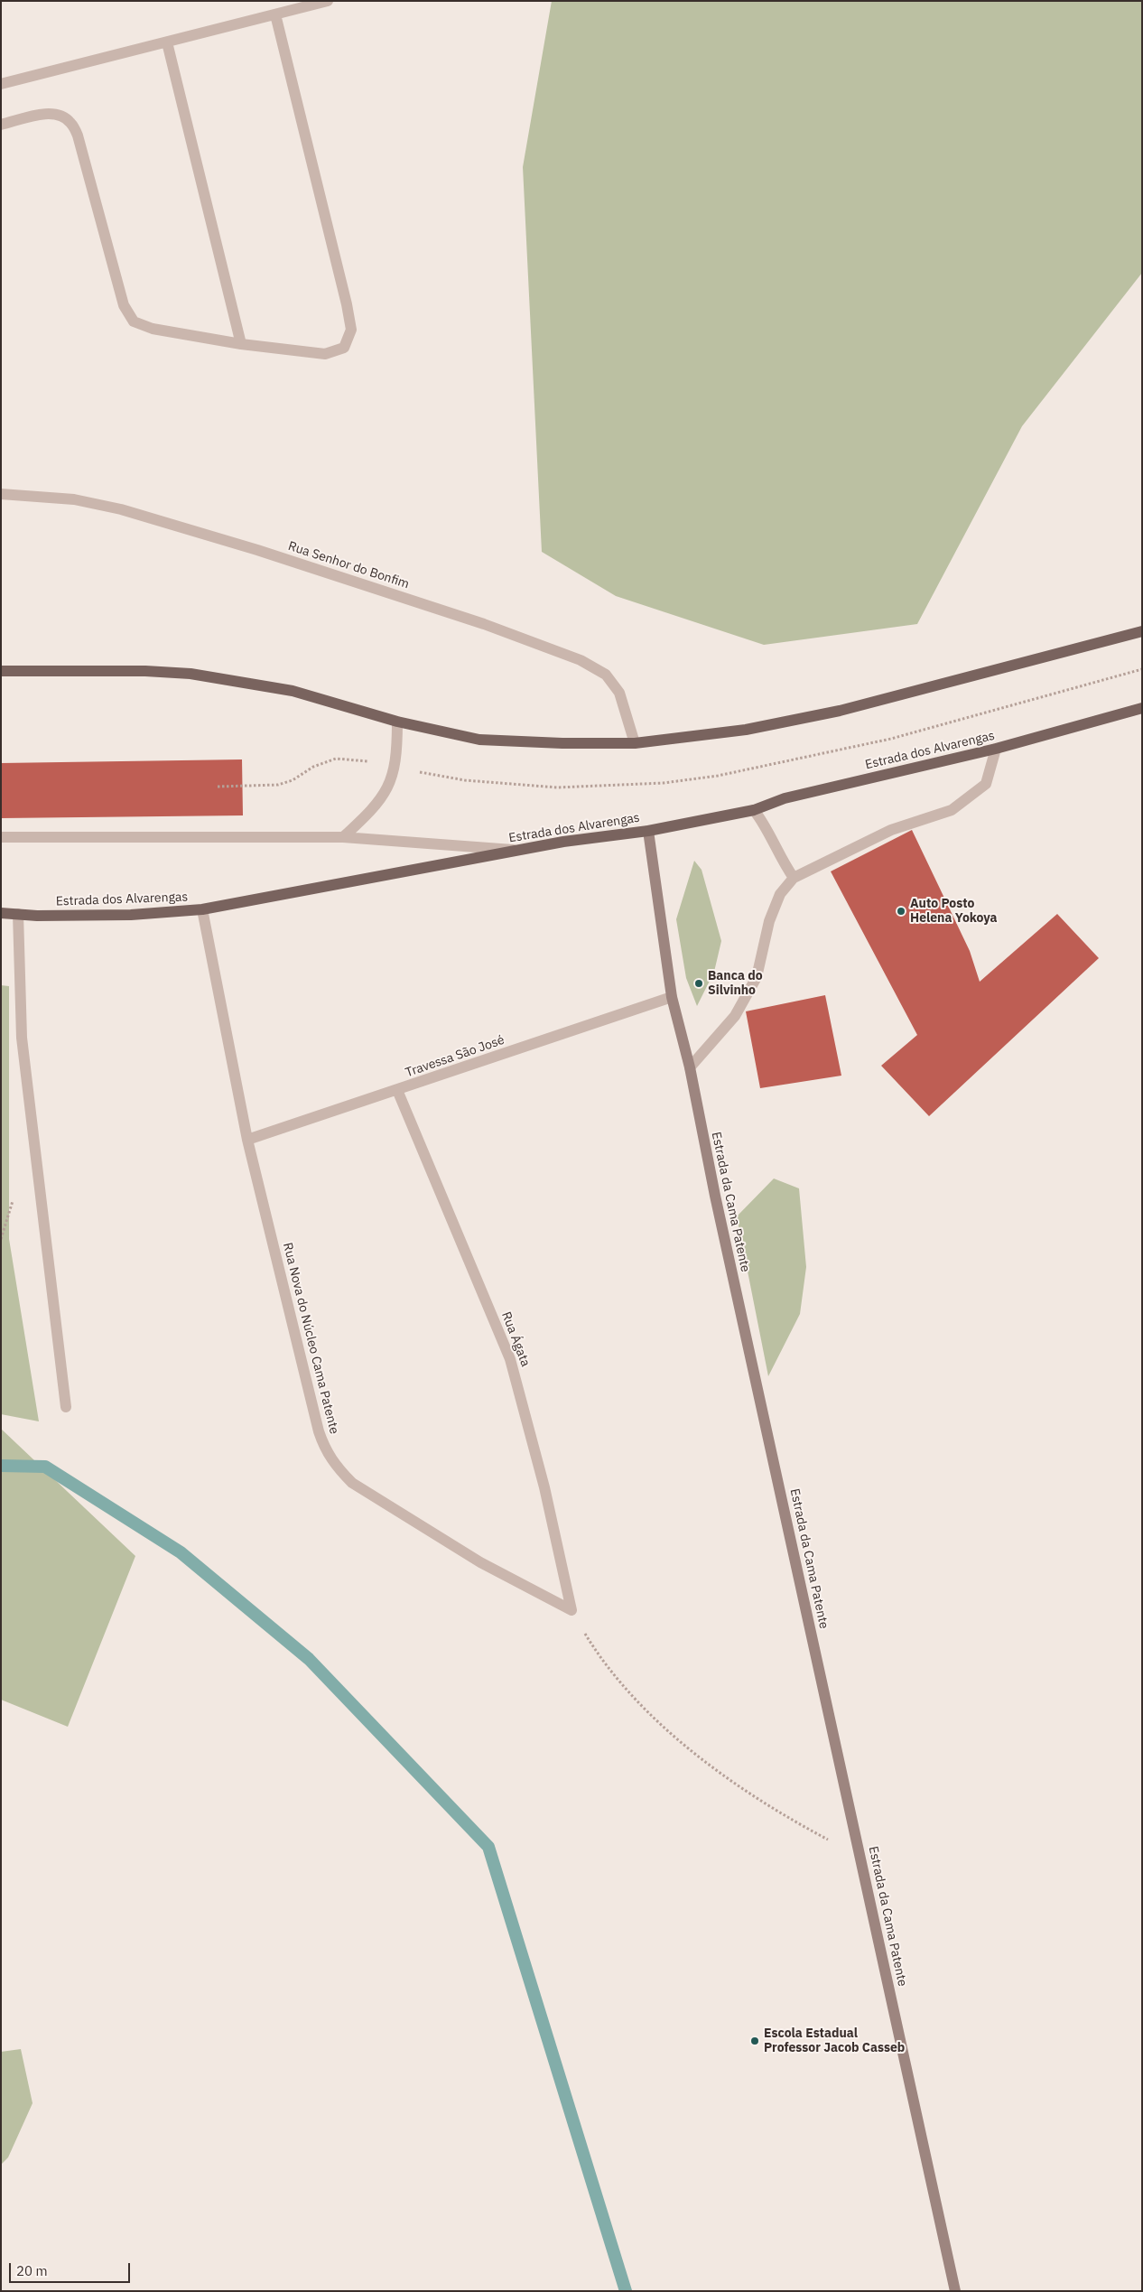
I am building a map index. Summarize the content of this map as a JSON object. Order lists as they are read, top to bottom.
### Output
{
  "streets": {
    "main road": ["Estrada dos Alvarengas"],
    "street": [
      "Rua Senhor do Bonfim",
      "Travessa São José",
      "Estrada da Cama Patente",
      "Rua Nova do Núcleo Cama Patente",
      "Rua Ágata"
    ]
  },
  "crossings": [
    ["Estrada dos Alvarengas", "Estrada da Cama Patente"],
    ["Estrada dos Alvarengas", "Rua Nova do Núcleo Cama Patente"],
    ["Travessa São José", "Estrada da Cama Patente"],
    ["Travessa São José", "Rua Nova do Núcleo Cama Patente"],
    ["Travessa São José", "Rua Ágata"],
    ["Rua Nova do Núcleo Cama Patente", "Rua Ágata"]
  ],
  "places": ["Auto Posto Helena Yokoya", "Banca do Silvinho", "Escola Estadual Professor Jacob Casseb"],
  "scale_bar": "20 m"
}
